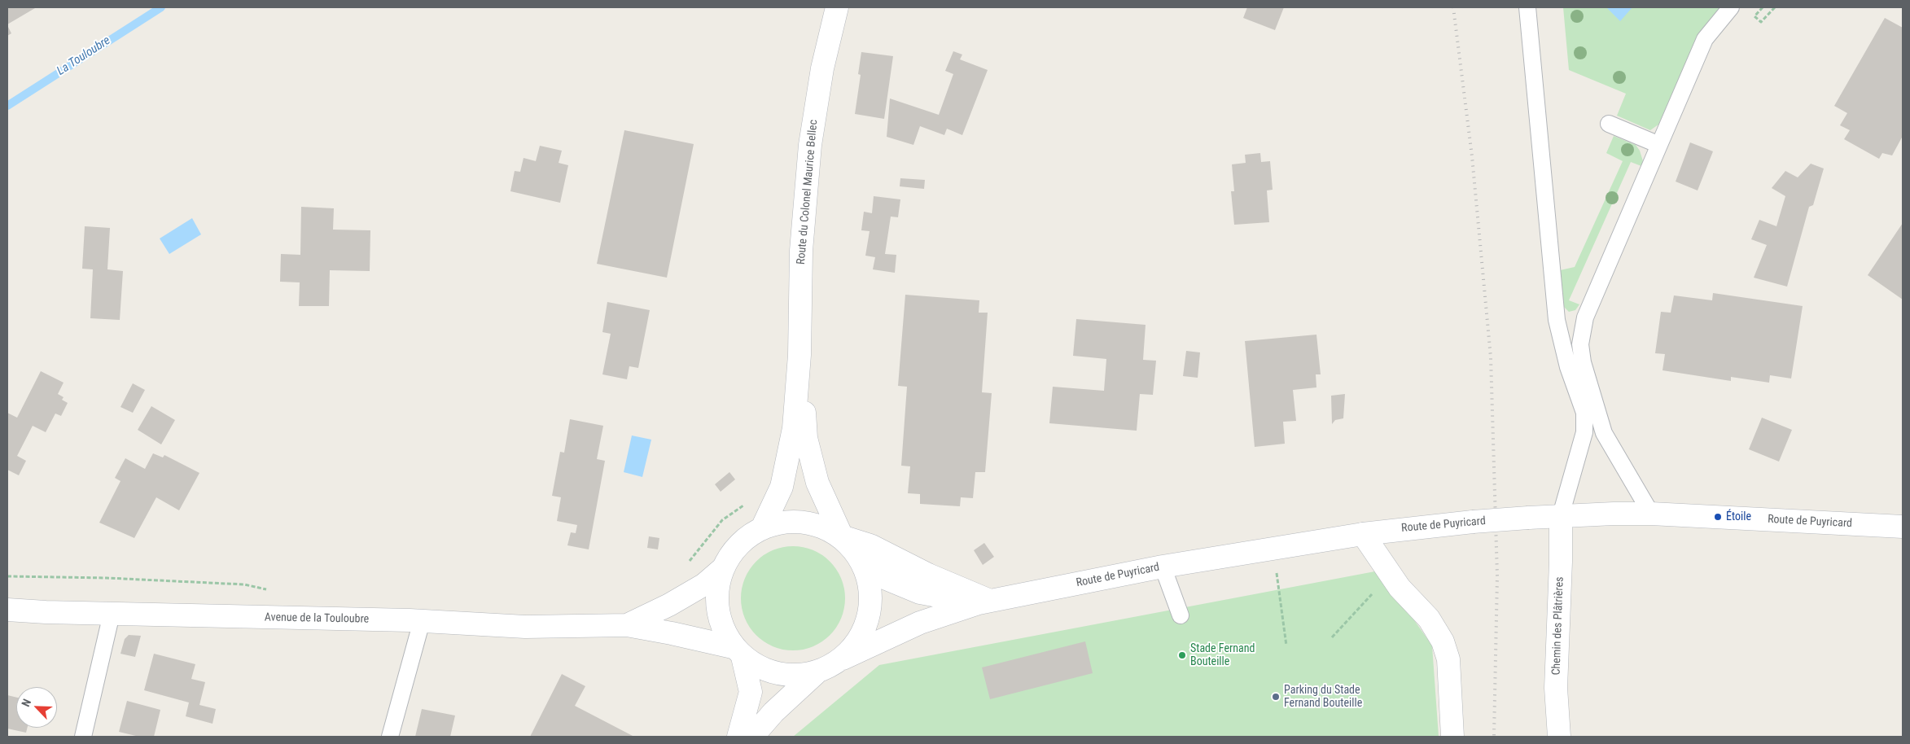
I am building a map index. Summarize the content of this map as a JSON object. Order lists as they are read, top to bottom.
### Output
{
  "streets": {
    "main road": [
      "Route du Colonel Maurice Bellec",
      "Route de Puyricard",
      "Avenue de la Touloubre",
      "Chemin des Plâtrières"
    ]
  },
  "crossings": [
    ["Route de Puyricard", "Chemin des Plâtrières"]
  ],
  "water": ["La Touloubre"],
  "places": ["Étoile", "Stade Fernand Bouteille", "Parking du Stade Fernand Bouteille"],
  "north": "top left"
}
